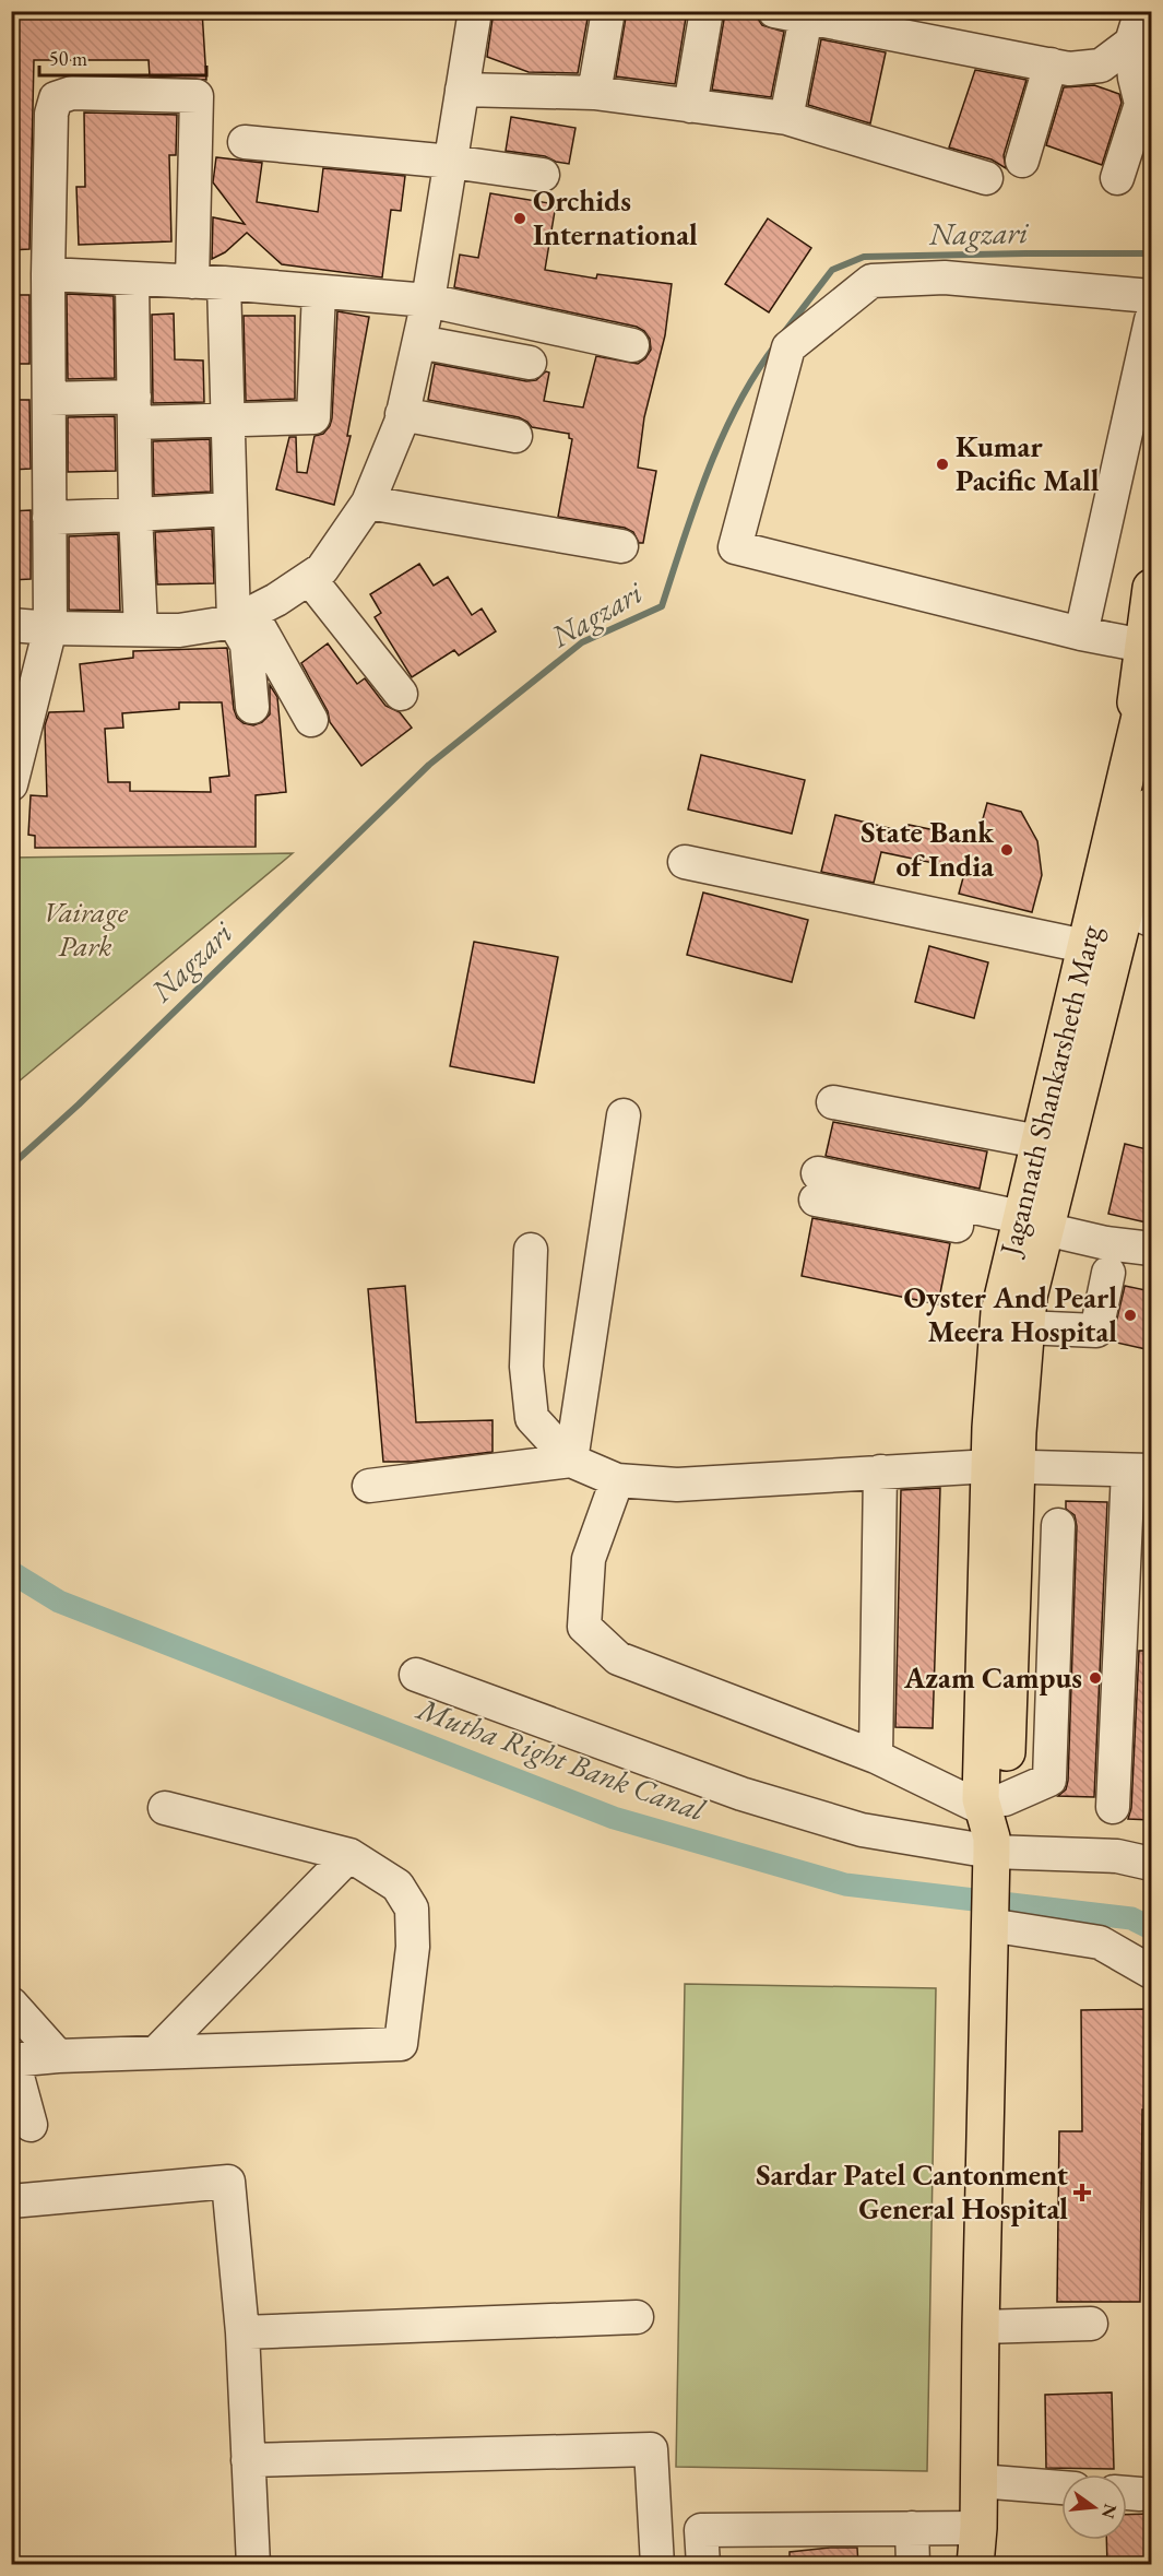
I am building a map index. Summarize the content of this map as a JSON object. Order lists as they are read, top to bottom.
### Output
{
  "streets": {
    "main road": ["Jagannath Shankarsheth Marg"]
  },
  "water": ["Nagzari", "Mutha Right Bank Canal"],
  "parks": ["Vairage Park"],
  "places": {
    "other": [
      "Orchids International",
      "Kumar Pacific Mall",
      "State Bank of India",
      "Oyster And Pearl Meera Hospital",
      "Azam Campus"
    ],
    "health": ["Sardar Patel Cantonment General Hospital"]
  },
  "scale_bar": "50 m",
  "north": "right"
}
